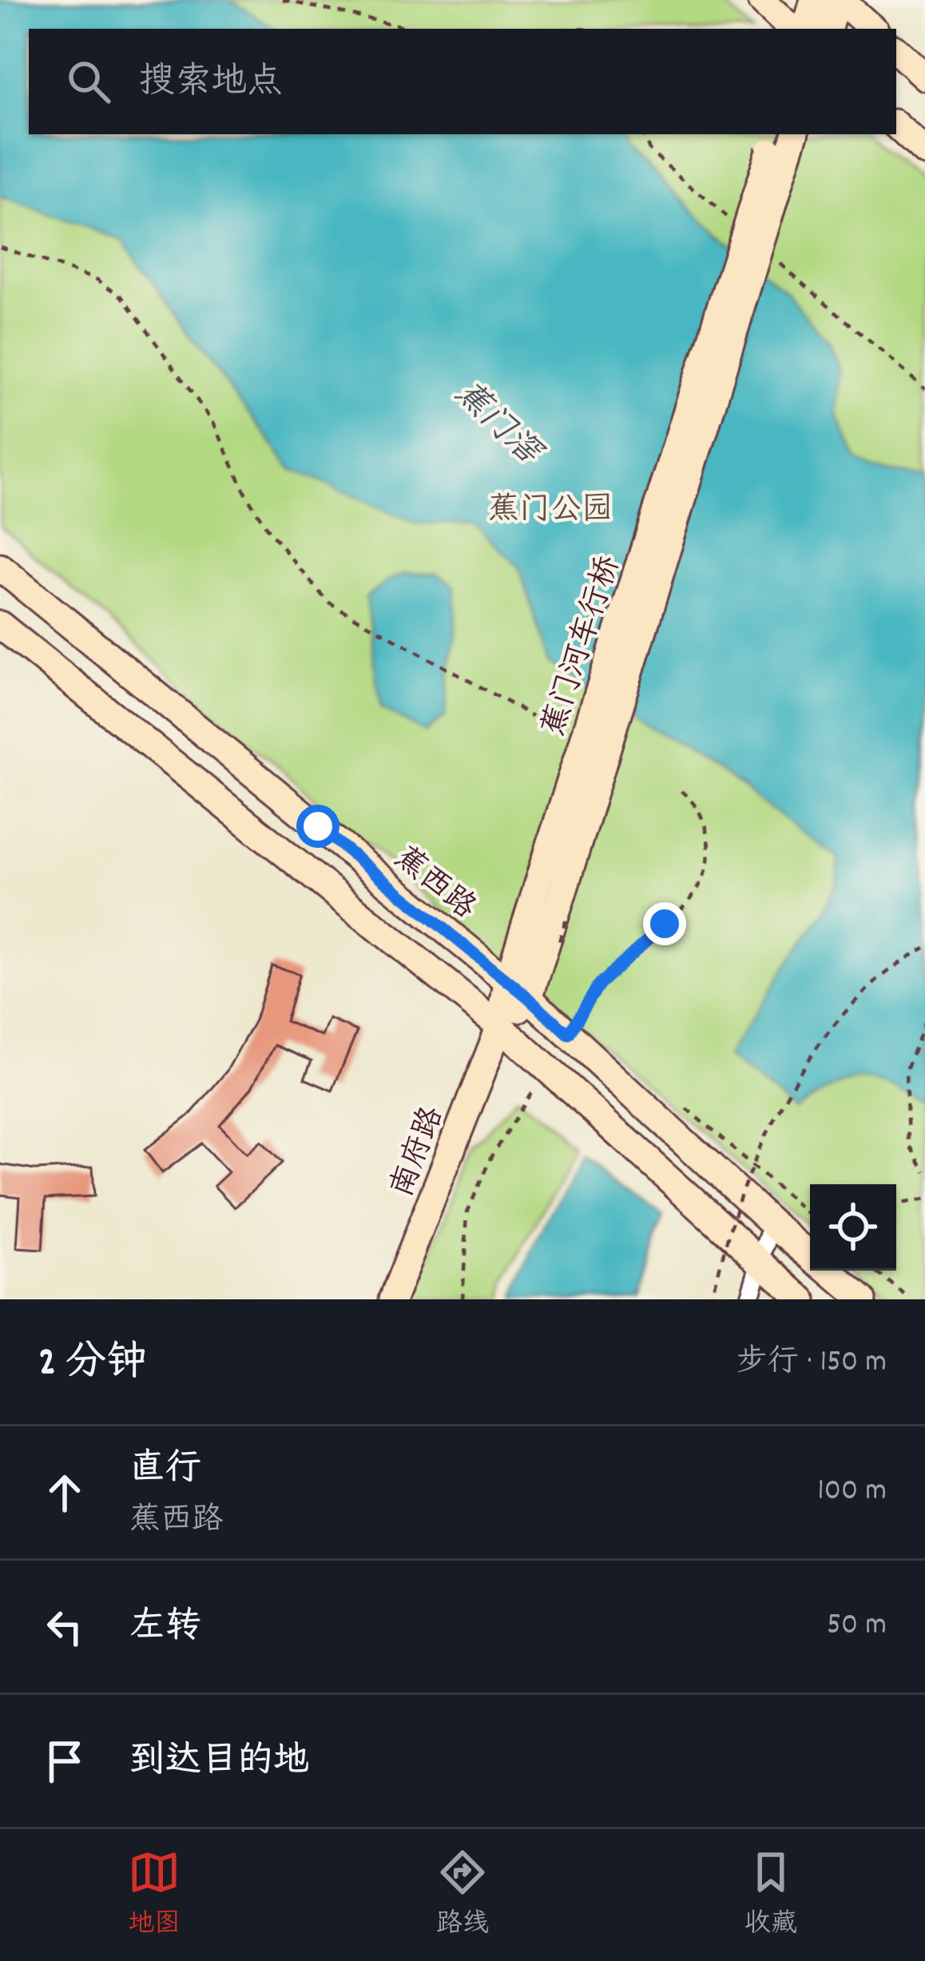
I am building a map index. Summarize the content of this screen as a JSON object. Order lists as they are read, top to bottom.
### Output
{
  "streets": {
    "street": ["蕉门河车行桥", "蕉西路", "南府路"]
  },
  "crossings": [
    ["蕉门河车行桥", "南府路"],
    ["蕉西路", "南府路"]
  ],
  "water": ["蕉门滘"],
  "parks": ["蕉门公园"],
  "page": {
    "search": "搜索地点",
    "heading": ["2 分钟", "步行 · 150 m"],
    "list": [
      ["直行", "蕉西路", "100 m"],
      ["左转", "50 m"],
      "到达目的地"
    ],
    "nav": ["地图", "路线", "收藏"]
  }
}
